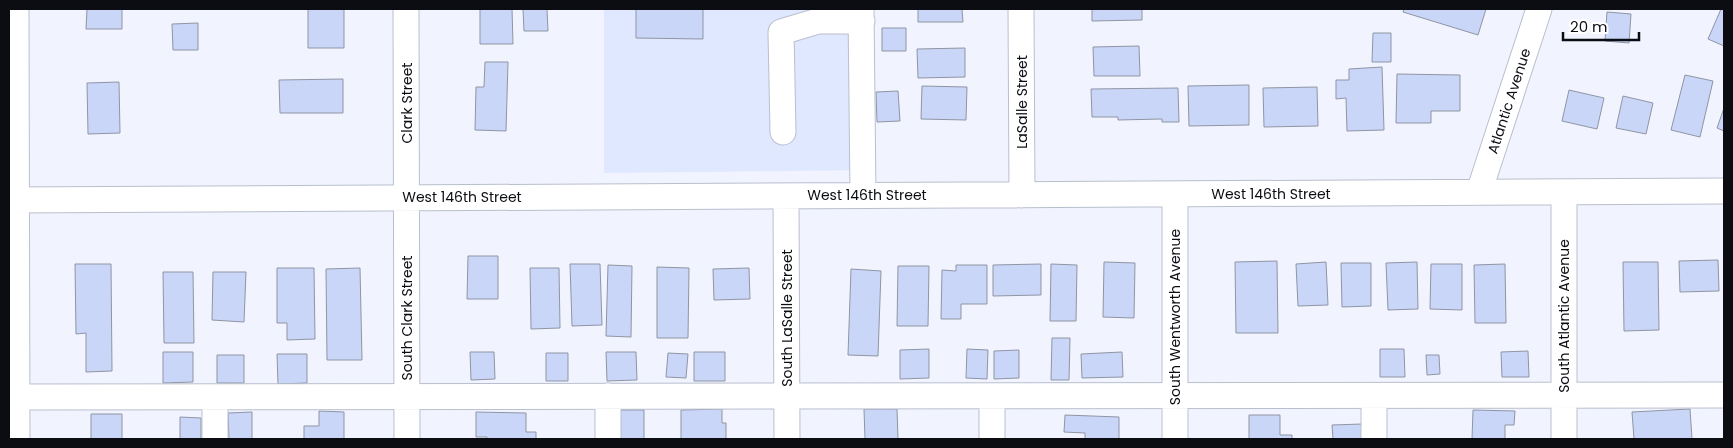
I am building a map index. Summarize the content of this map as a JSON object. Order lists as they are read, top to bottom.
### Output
{
  "streets": {
    "street": [
      "Atlantic Avenue",
      "LaSalle Street",
      "Clark Street",
      "West 146th Street",
      "South Atlantic Avenue",
      "South Wentworth Avenue",
      "South Clark Street",
      "South LaSalle Street"
    ]
  },
  "crossings": [
    ["Atlantic Avenue", "West 146th Street"],
    ["LaSalle Street", "West 146th Street"],
    ["Clark Street", "West 146th Street"],
    ["Clark Street", "South Clark Street"],
    ["West 146th Street", "South Atlantic Avenue"],
    ["West 146th Street", "South Wentworth Avenue"],
    ["West 146th Street", "South Clark Street"],
    ["West 146th Street", "South LaSalle Street"]
  ],
  "scale_bar": "20 m"
}
